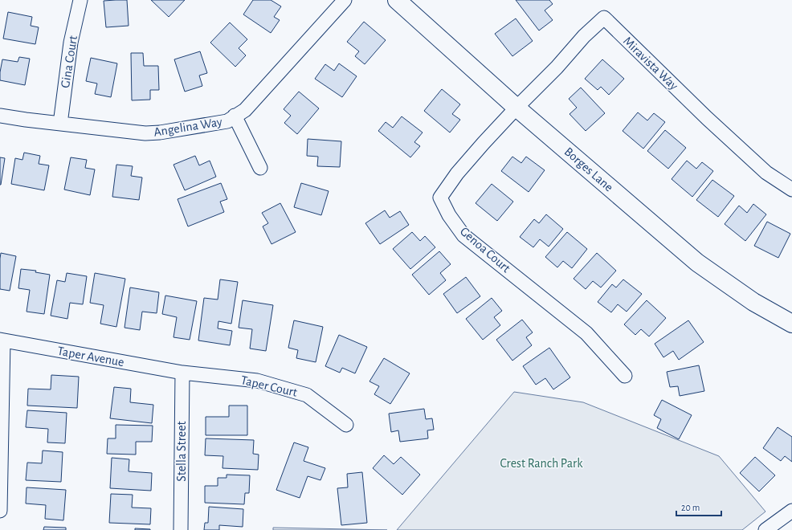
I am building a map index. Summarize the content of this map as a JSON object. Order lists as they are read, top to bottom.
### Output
{
  "streets": {
    "street": [
      "Gina Court",
      "Miravista Way",
      "Angelina Way",
      "Borges Lane",
      "Genoa Court",
      "Taper Avenue",
      "Taper Court",
      "Stella Street"
    ]
  },
  "crossings": [
    ["Gina Court", "Angelina Way"],
    ["Miravista Way", "Borges Lane"],
    ["Miravista Way", "Genoa Court"],
    ["Borges Lane", "Genoa Court"],
    ["Taper Avenue", "Taper Court"],
    ["Taper Avenue", "Stella Street"],
    ["Taper Court", "Stella Street"]
  ],
  "parks": ["Crest Ranch Park"],
  "scale_bar": "20 m"
}
